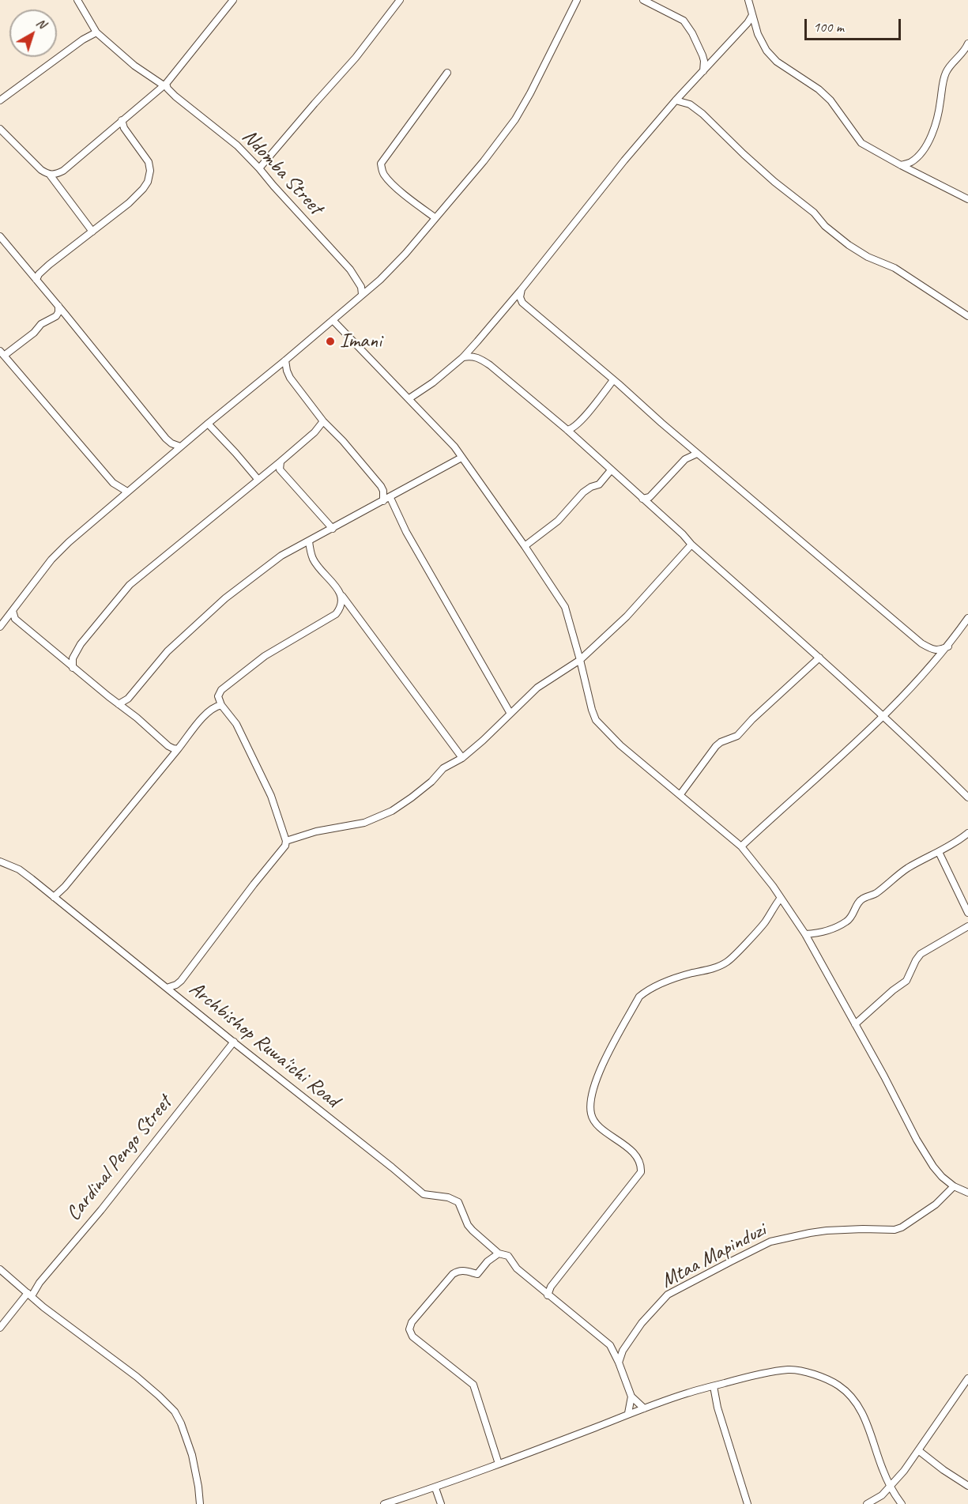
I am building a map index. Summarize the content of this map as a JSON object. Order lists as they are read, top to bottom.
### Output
{
  "streets": {
    "street": [
      "Ndomba Street",
      "Archbishop Ruwa'ichi Road",
      "Cardinal Pengo Street",
      "Mtaa Mapinduzi"
    ]
  },
  "crossings": [
    ["Archbishop Ruwa'ichi Road", "Cardinal Pengo Street"]
  ],
  "places": ["Imani"],
  "scale_bar": "100 m",
  "north": "top right"
}
